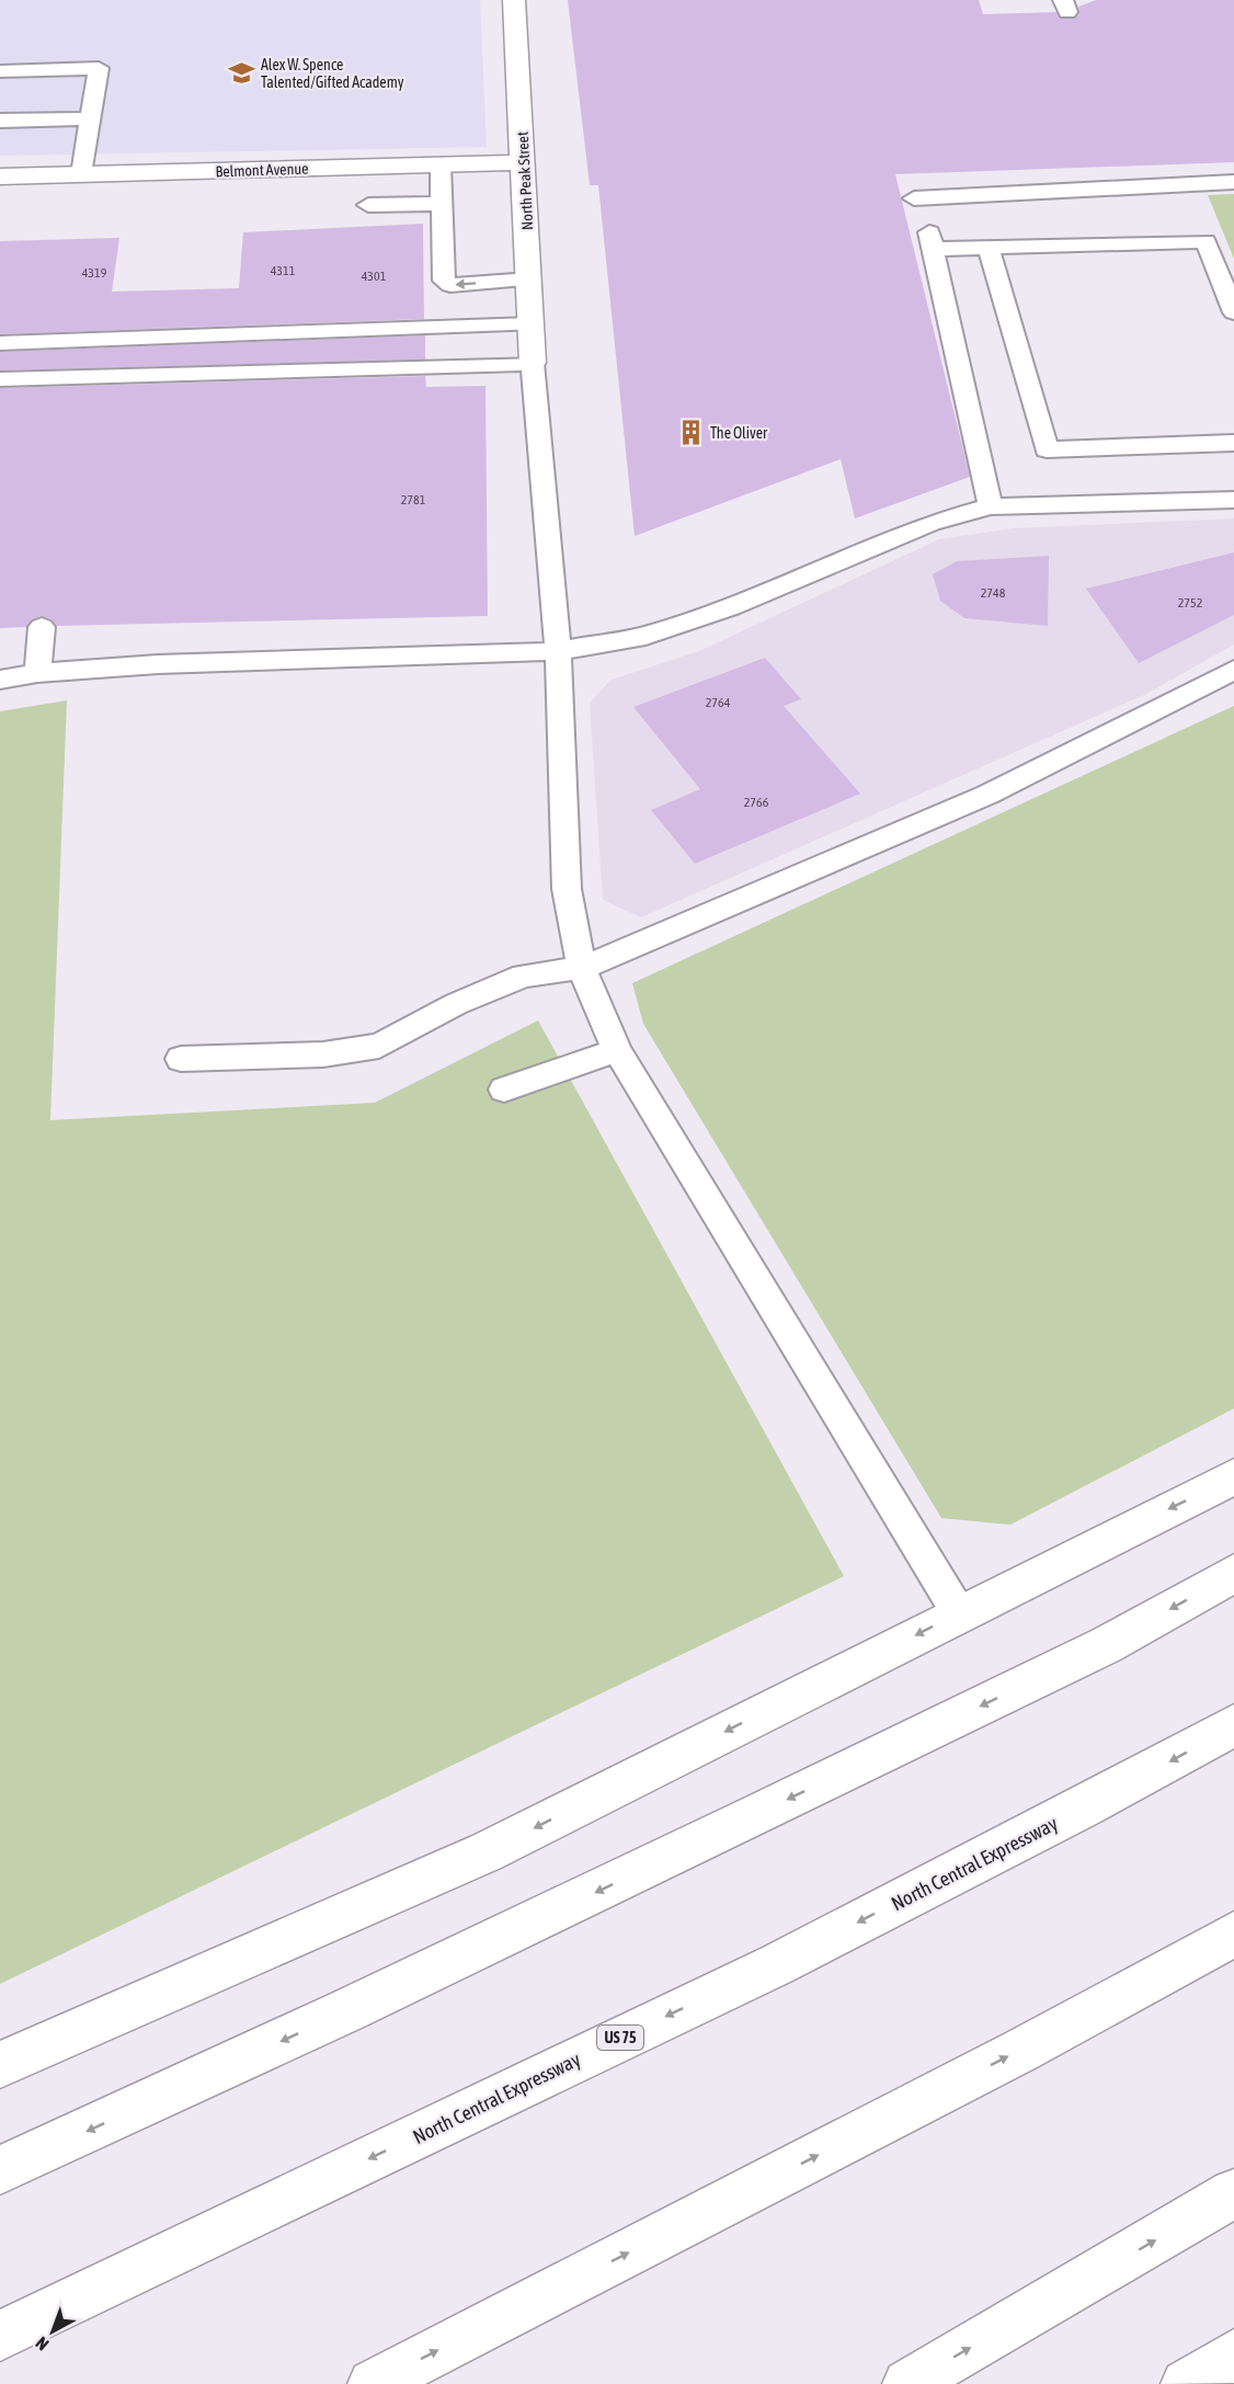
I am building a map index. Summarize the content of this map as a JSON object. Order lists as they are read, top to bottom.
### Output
{
  "streets": {
    "main road": [
      "Belmont Avenue",
      "North Peak Street",
      "North Central Expressway",
      "US 75"
    ]
  },
  "crossings": [
    ["Belmont Avenue", "North Peak Street"]
  ],
  "places": {
    "school or university": ["Alex W. Spence Talented/Gifted Academy"],
    "building": ["The Oliver"]
  },
  "house_numbers": [
    "4311",
    "4319",
    "4301",
    "2781",
    "2748",
    "2752",
    "2764",
    "2766"
  ],
  "north": "bottom left"
}
